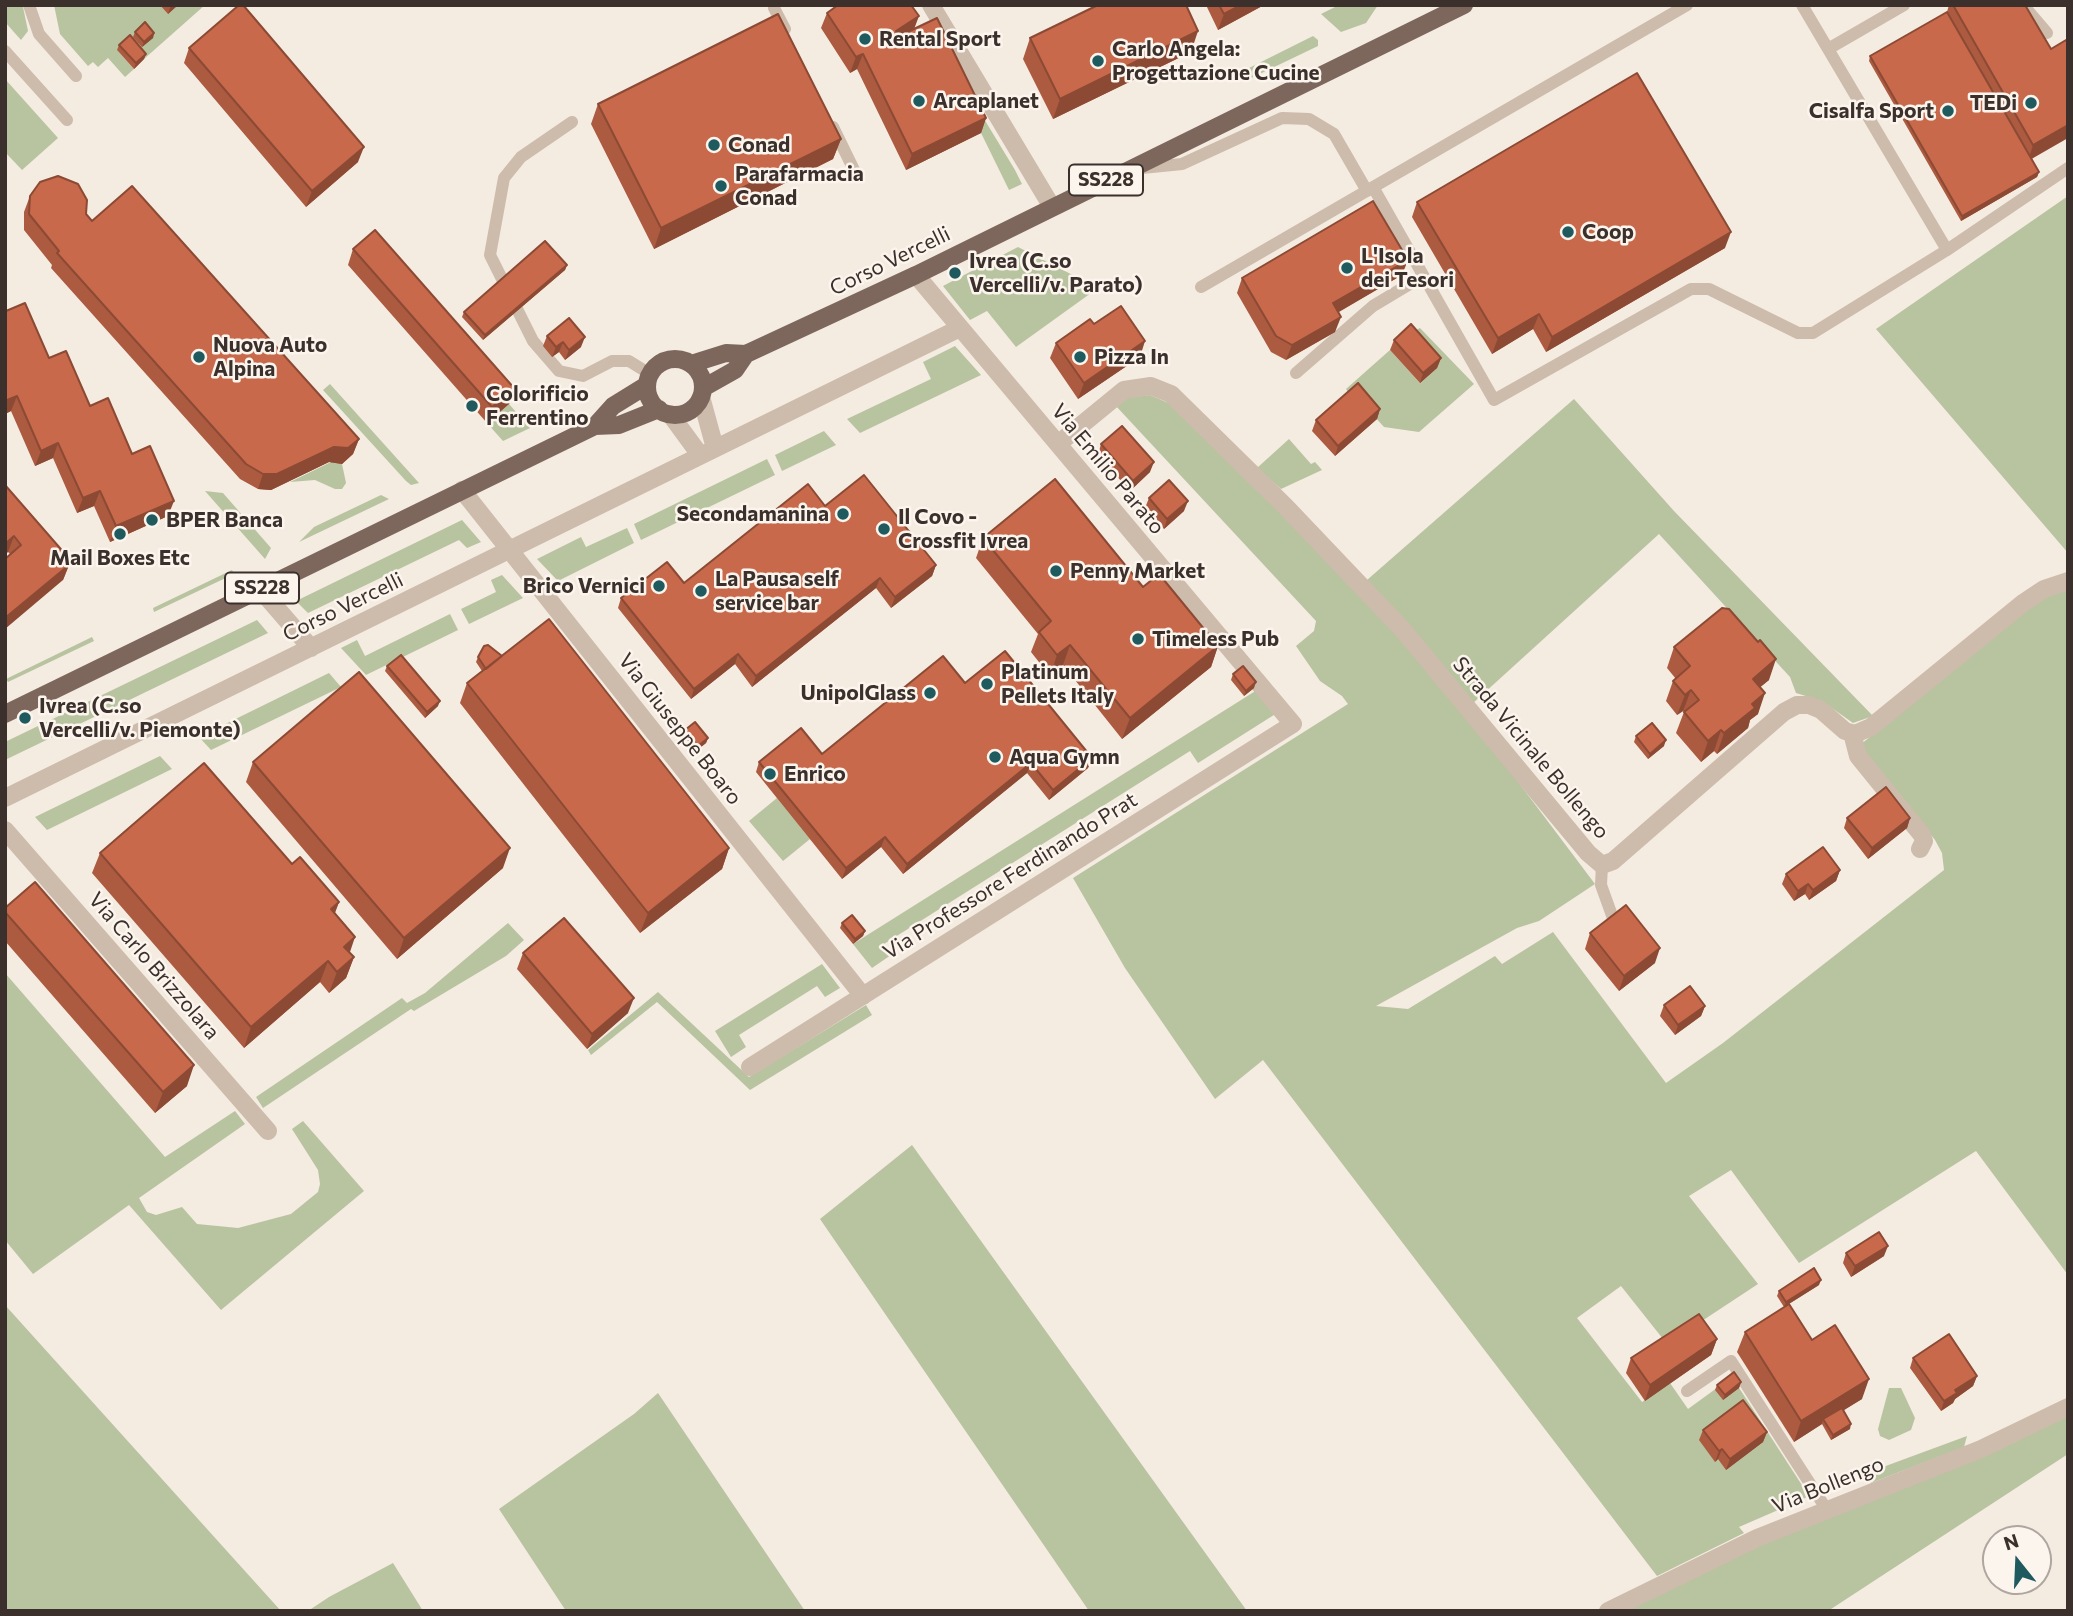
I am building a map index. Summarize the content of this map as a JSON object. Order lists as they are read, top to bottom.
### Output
{
  "streets": {
    "main road": ["SS228", "Corso Vercelli"],
    "street": [
      "Via Emilio Parato",
      "Via Giuseppe Boaro",
      "Strada Vicinale Bollengo",
      "Via Professore Ferdinando Prat",
      "Via Carlo Brizzolara",
      "Via Bollengo"
    ]
  },
  "crossings": [
    ["SS228", "Corso Vercelli"],
    ["SS228", "Via Giuseppe Boaro"],
    ["Corso Vercelli", "Via Emilio Parato"],
    ["Corso Vercelli", "Via Giuseppe Boaro"],
    ["Via Emilio Parato", "Strada Vicinale Bollengo"],
    ["Via Emilio Parato", "Via Professore Ferdinando Prat"],
    ["Via Giuseppe Boaro", "Via Professore Ferdinando Prat"]
  ],
  "places": [
    "Rental Sport",
    "Carlo Angela: Progettazione Cucine",
    "Arcaplanet",
    "TEDi",
    "Cisalfa Sport",
    "Conad",
    "Parafarmacia Conad",
    "Coop",
    "L'Isola dei Tesori",
    "Ivrea (C.so Vercelli/v. Parato)",
    "Nuova Auto Alpina",
    "Pizza In",
    "Colorificio Ferrentino",
    "Secondamanina",
    "BPER Banca",
    "Il Covo - Crossfit Ivrea",
    "Mail Boxes Etc",
    "Penny Market",
    "Brico Vernici",
    "La Pausa self service bar",
    "Timeless Pub",
    "Platinum Pellets Italy",
    "UnipolGlass",
    "Ivrea (C.so Vercelli/v. Piemonte)",
    "Aqua Gymn",
    "Enrico"
  ],
  "north": "top"
}
